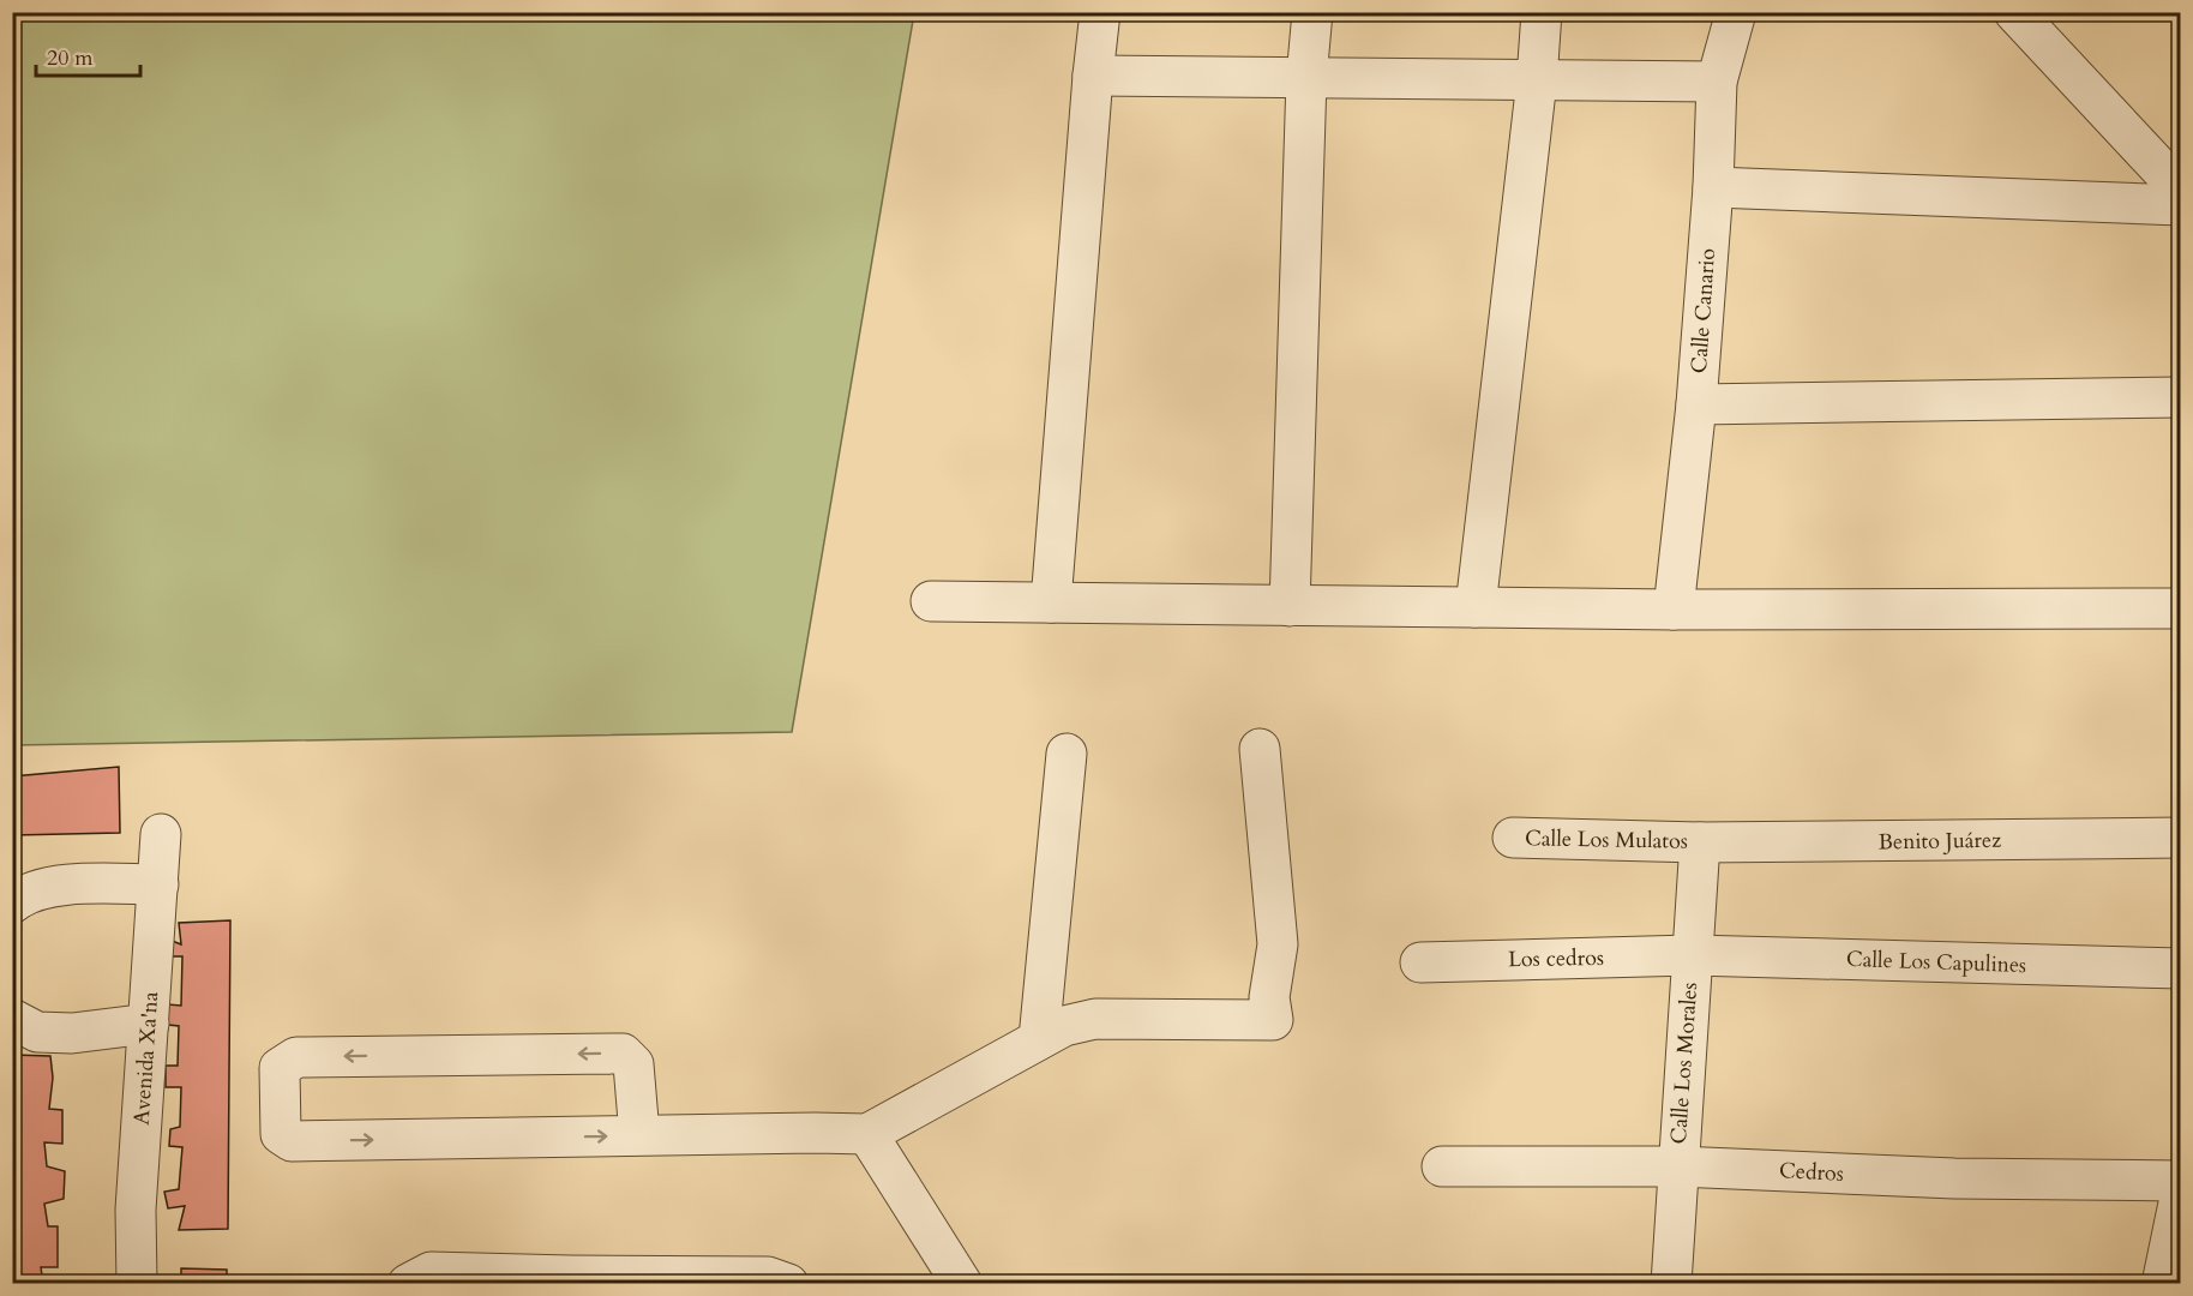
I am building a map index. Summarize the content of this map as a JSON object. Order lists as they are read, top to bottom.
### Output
{
  "streets": {
    "street": [
      "Calle Canario",
      "Calle Los Mulatos",
      "Benito Juárez",
      "Los cedros",
      "Calle Los Capulines",
      "Avenida Xa'na",
      "Calle Los Morales",
      "Cedros"
    ]
  },
  "crossings": [
    ["Calle Los Mulatos", "Benito Juárez"],
    ["Calle Los Mulatos", "Calle Los Morales"],
    ["Benito Juárez", "Calle Los Morales"],
    ["Los cedros", "Calle Los Capulines"],
    ["Los cedros", "Calle Los Morales"],
    ["Calle Los Capulines", "Calle Los Morales"],
    ["Calle Los Morales", "Cedros"]
  ],
  "scale_bar": "20 m"
}
